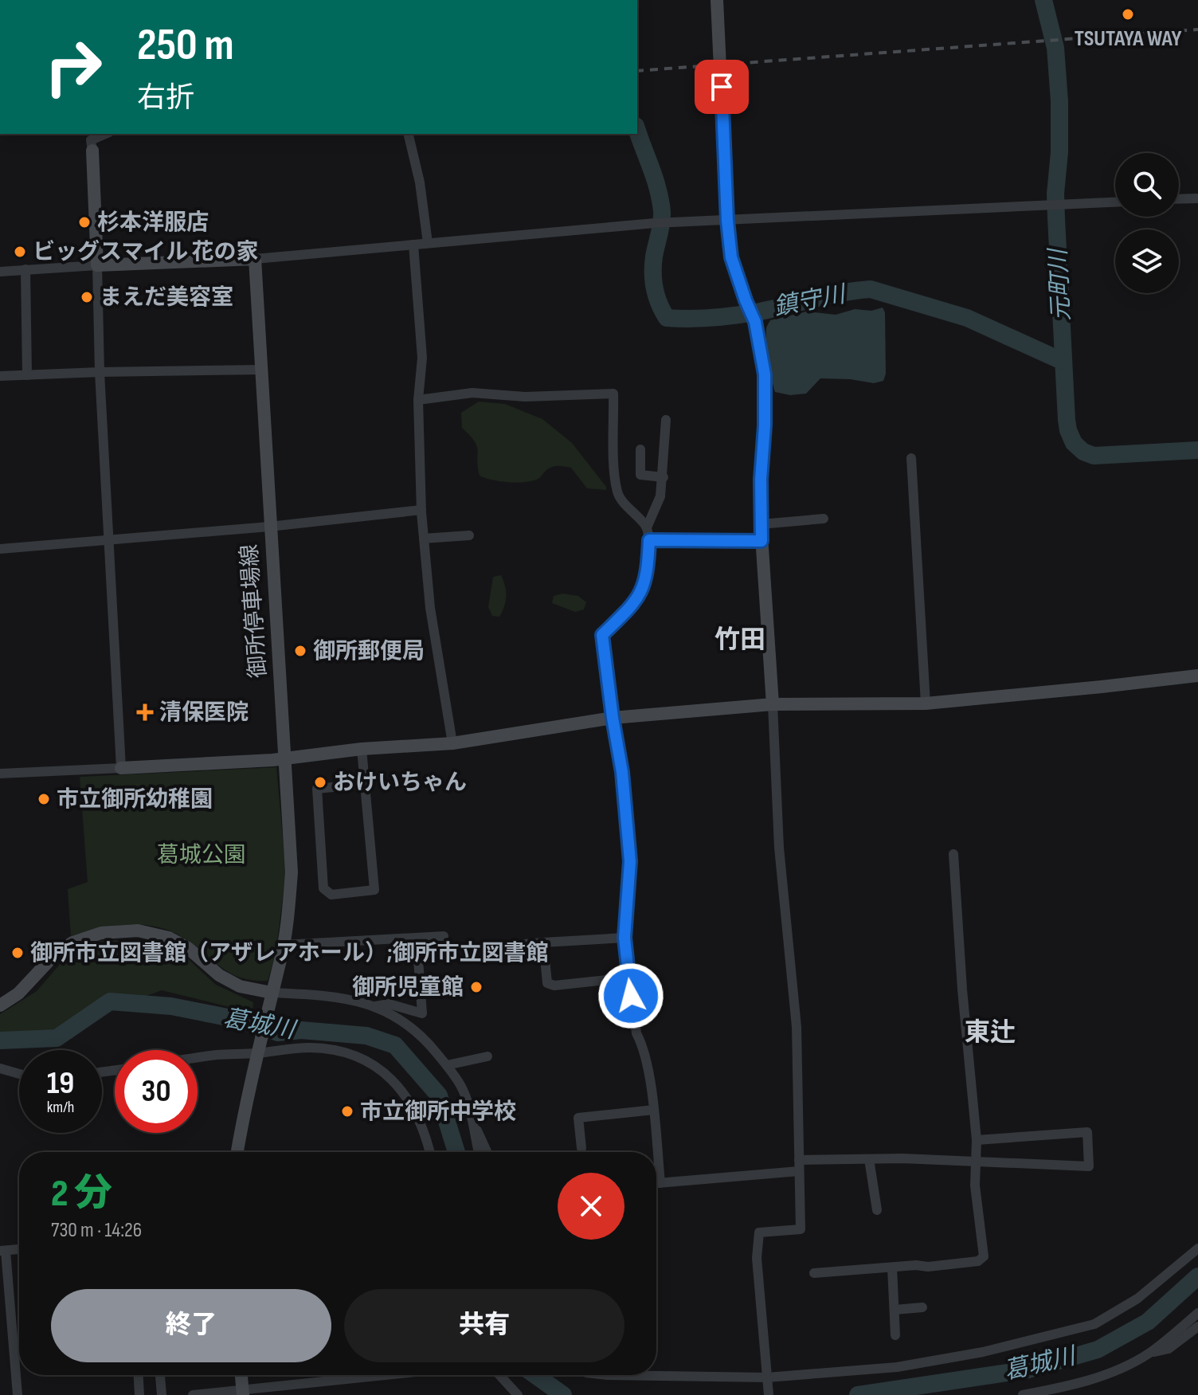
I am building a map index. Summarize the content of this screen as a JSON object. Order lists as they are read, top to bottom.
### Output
{
  "streets": {
    "street": ["御所停車場線"]
  },
  "districts": ["竹田", "東辻"],
  "water": ["元町川", "鎮守川", "葛城川"],
  "parks": ["葛城公園"],
  "places": {
    "other": [
      "TSUTAYA WAY",
      "杉本洋服店",
      "ビッグスマイル 花の家",
      "まえだ美容室",
      "御所郵便局",
      "おけいちゃん",
      "市立御所幼稚園",
      "御所市立図書館（アザレアホール）;御所市立図書館",
      "御所児童館",
      "市立御所中学校"
    ],
    "health": ["清保医院"]
  },
  "page": {
    "turn": ["250 m", "右折"],
    "speed": "19 km/h",
    "limit": "30",
    "heading": ["2 分", "730 m · 14:26"],
    "buttons": ["終了", "共有"]
  }
}
